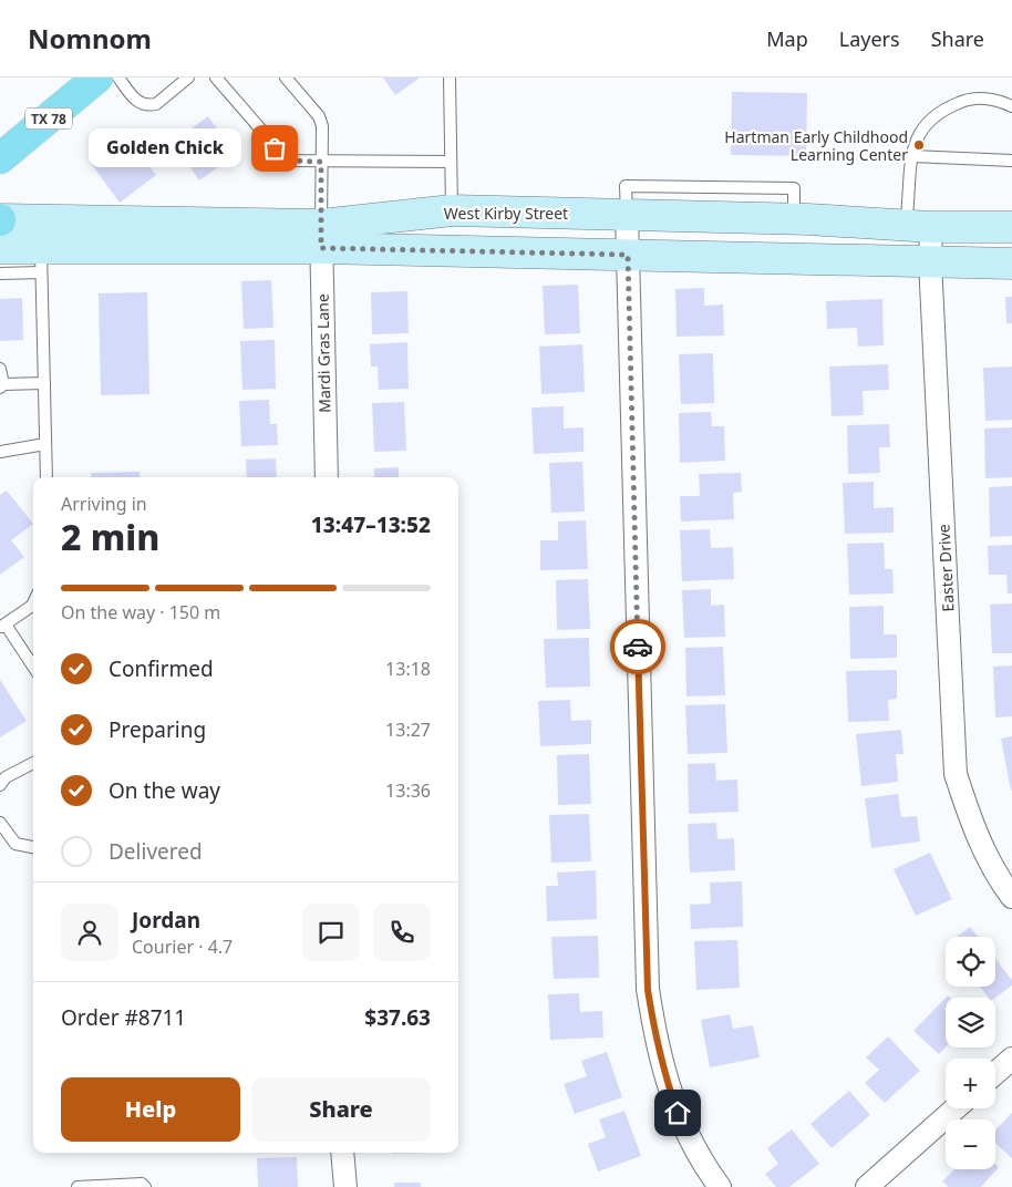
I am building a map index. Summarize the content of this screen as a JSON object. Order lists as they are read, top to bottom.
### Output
{
  "streets": {
    "main road": ["TX 78", "West Kirby Street"],
    "street": ["Mardi Gras Lane", "Easter Drive"]
  },
  "crossings": [
    ["West Kirby Street", "Mardi Gras Lane"],
    ["West Kirby Street", "Easter Drive"]
  ],
  "places": ["Hartman Early Childhood Learning Center", "Golden Chick"],
  "page": {
    "header": "Nomnom",
    "nav": ["Map", "Layers", "Share"],
    "bubble": "Golden Chick",
    "heading": ["2 min", "Arriving in", "13:47–13:52"],
    "panel": [
      "Jordan",
      "Courier · 4.7",
      "Order #8711",
      "$37.63"
    ],
    "bar": "On the way · 150 m",
    "list": [
      ["Confirmed", "13:18"],
      ["Preparing", "13:27"],
      ["On the way", "13:36"],
      "Delivered"
    ],
    "map_buttons": ["+", "−"],
    "buttons": ["Help", "Share"]
  }
}
